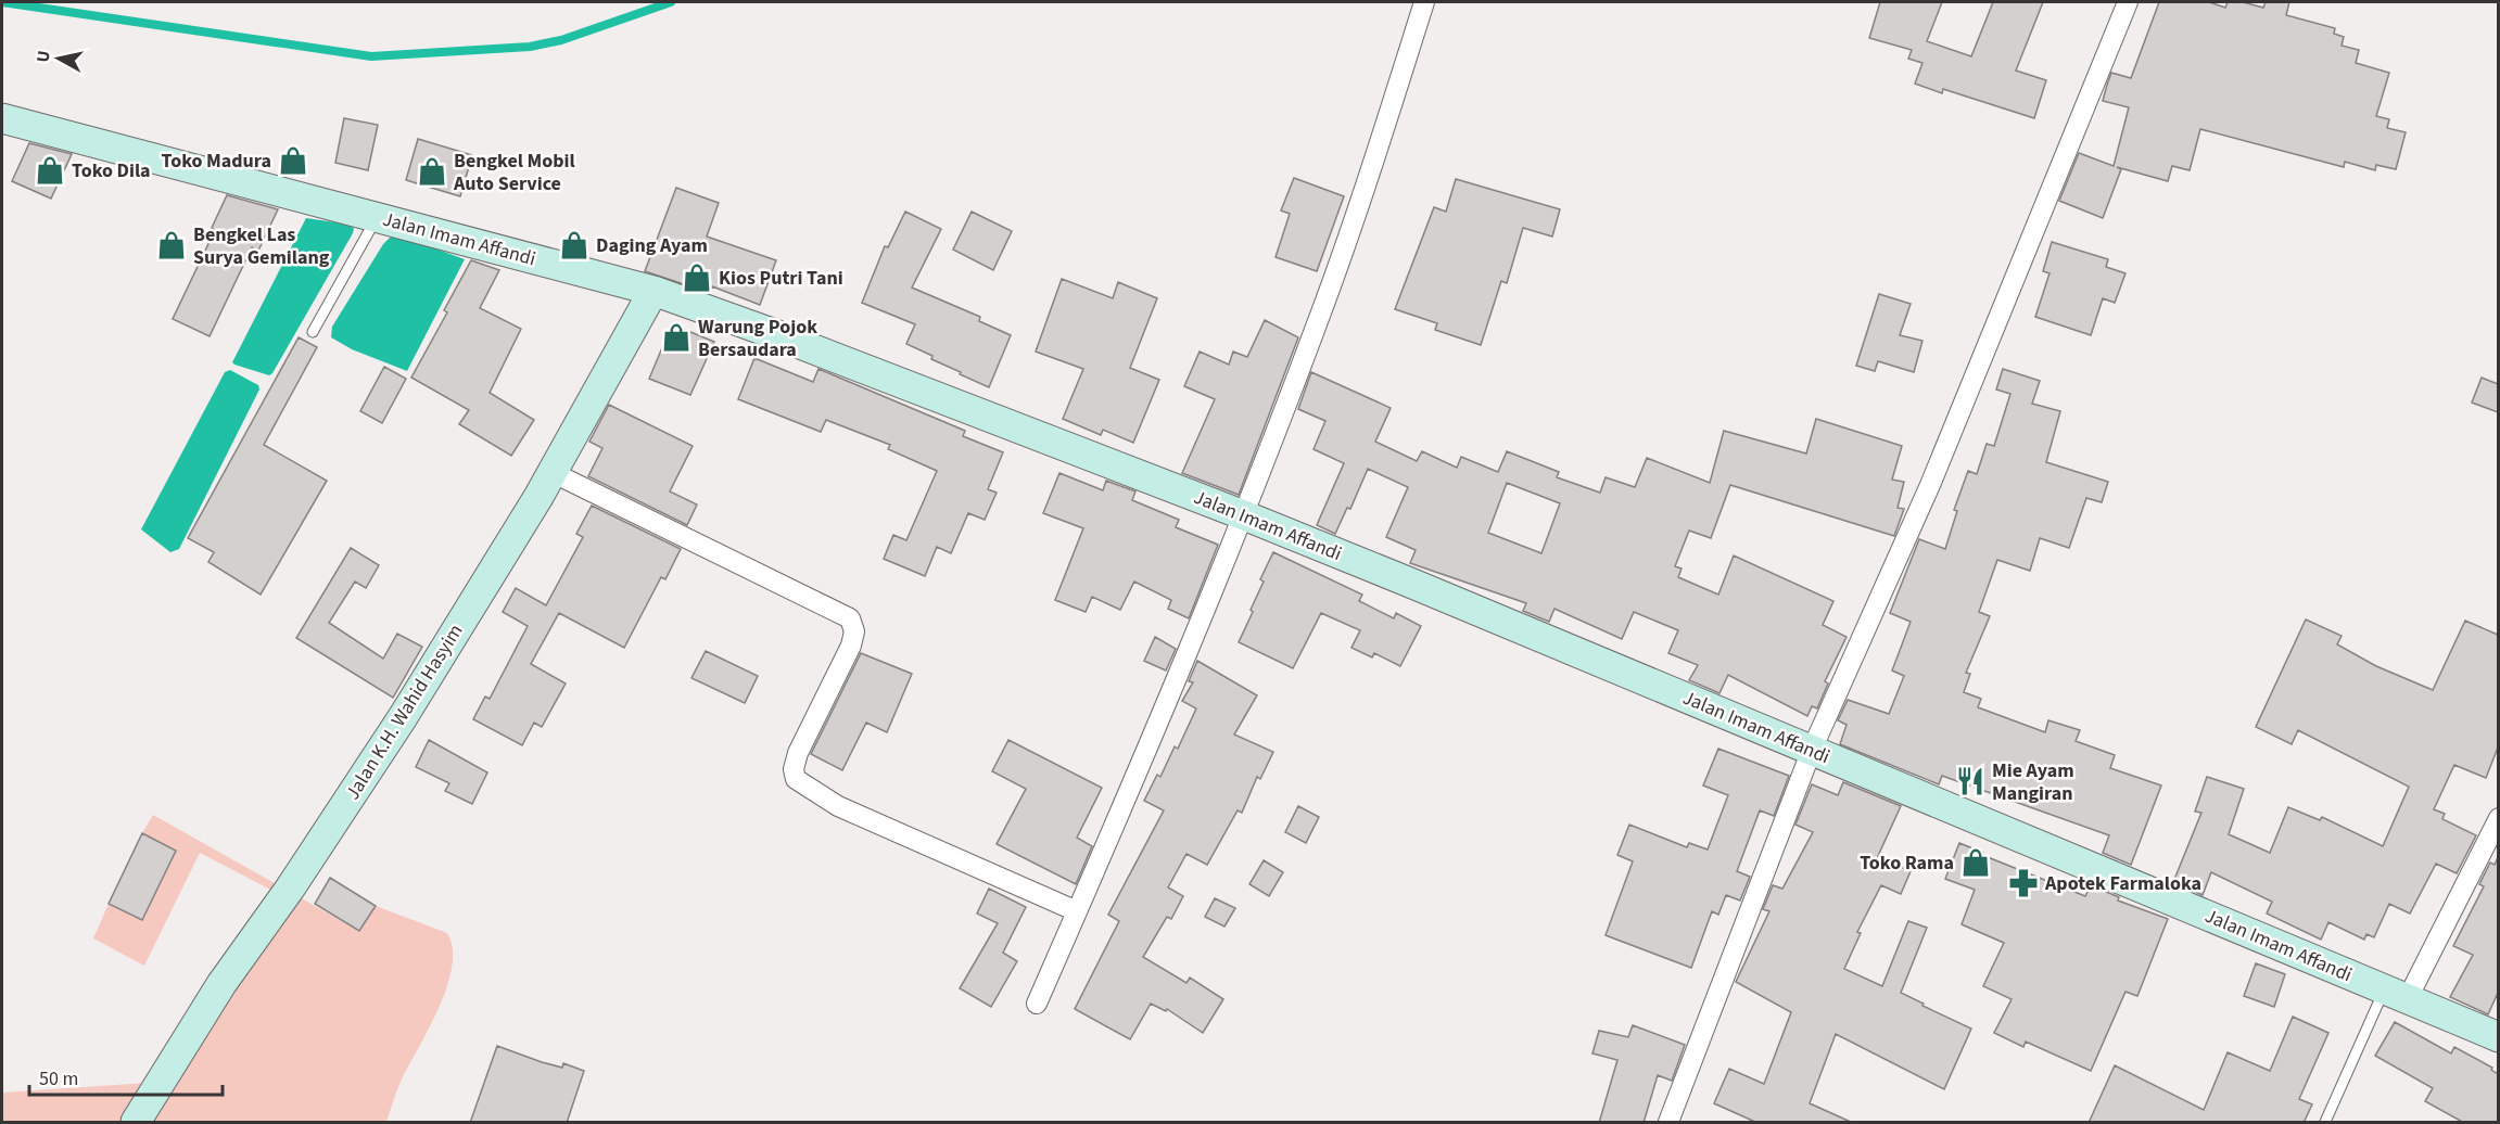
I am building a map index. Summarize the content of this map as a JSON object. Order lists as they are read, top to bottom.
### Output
{
  "streets": {
    "street": ["Jalan Imam Affandi", "Jalan K.H. Wahid Hasyim"]
  },
  "crossings": [
    ["Jalan Imam Affandi", "Jalan K.H. Wahid Hasyim"]
  ],
  "places": {
    "shop": [
      "Toko Madura",
      "Toko Dila",
      "Bengkel Mobil Auto Service",
      "Bengkel Las Surya Gemilang",
      "Daging Ayam",
      "Kios Putri Tani",
      "Warung Pojok Bersaudara",
      "Toko Rama"
    ],
    "restaurant": ["Mie Ayam Mangiran"],
    "pharmacy": ["Apotek Farmaloka"]
  },
  "scale_bar": "50 m",
  "north": "left"
}
